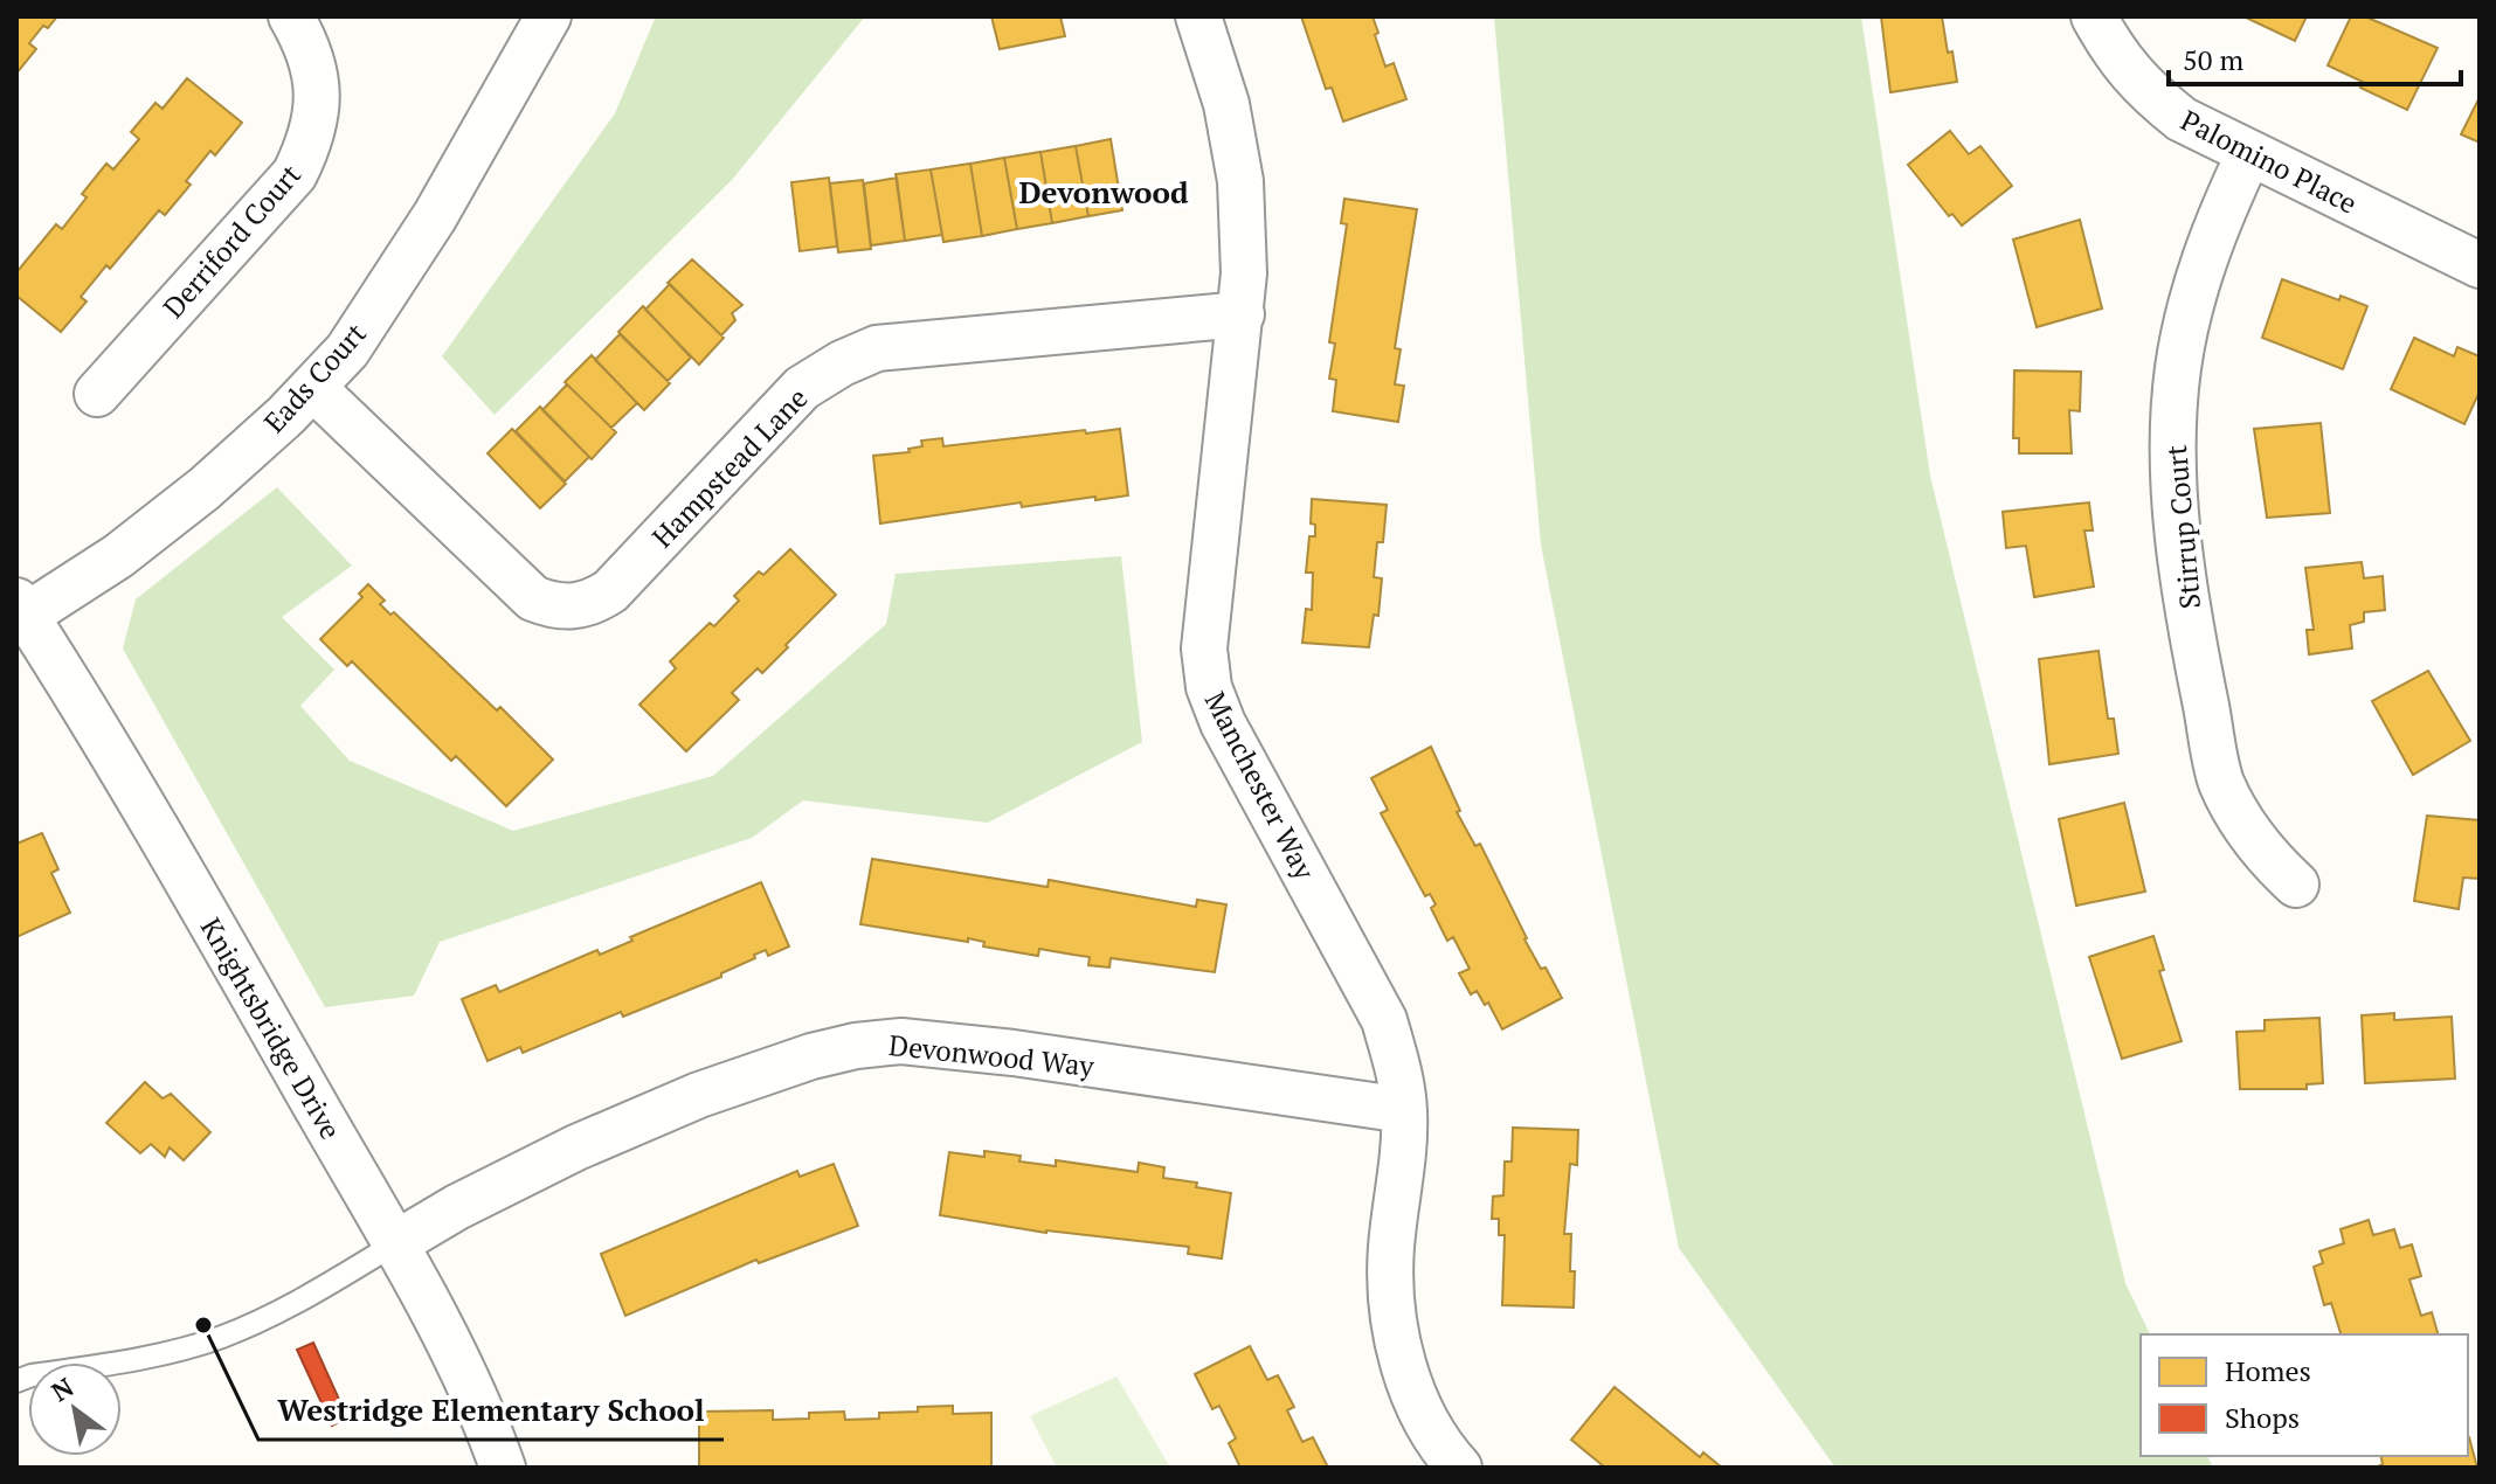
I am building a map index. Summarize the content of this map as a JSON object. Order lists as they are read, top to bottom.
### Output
{
  "streets": {
    "street": [
      "Palomino Place",
      "Derriford Court",
      "Eads Court",
      "Hampstead Lane",
      "Stirrup Court",
      "Manchester Way",
      "Knightsbridge Drive",
      "Devonwood Way"
    ]
  },
  "crossings": [
    ["Palomino Place", "Stirrup Court"],
    ["Eads Court", "Hampstead Lane"],
    ["Eads Court", "Knightsbridge Drive"],
    ["Hampstead Lane", "Manchester Way"],
    ["Manchester Way", "Devonwood Way"],
    ["Knightsbridge Drive", "Devonwood Way"]
  ],
  "districts": ["Devonwood"],
  "places": ["Westridge Elementary School"],
  "legend": ["Homes", "Shops"],
  "scale_bar": "50 m",
  "north": "top left"
}
